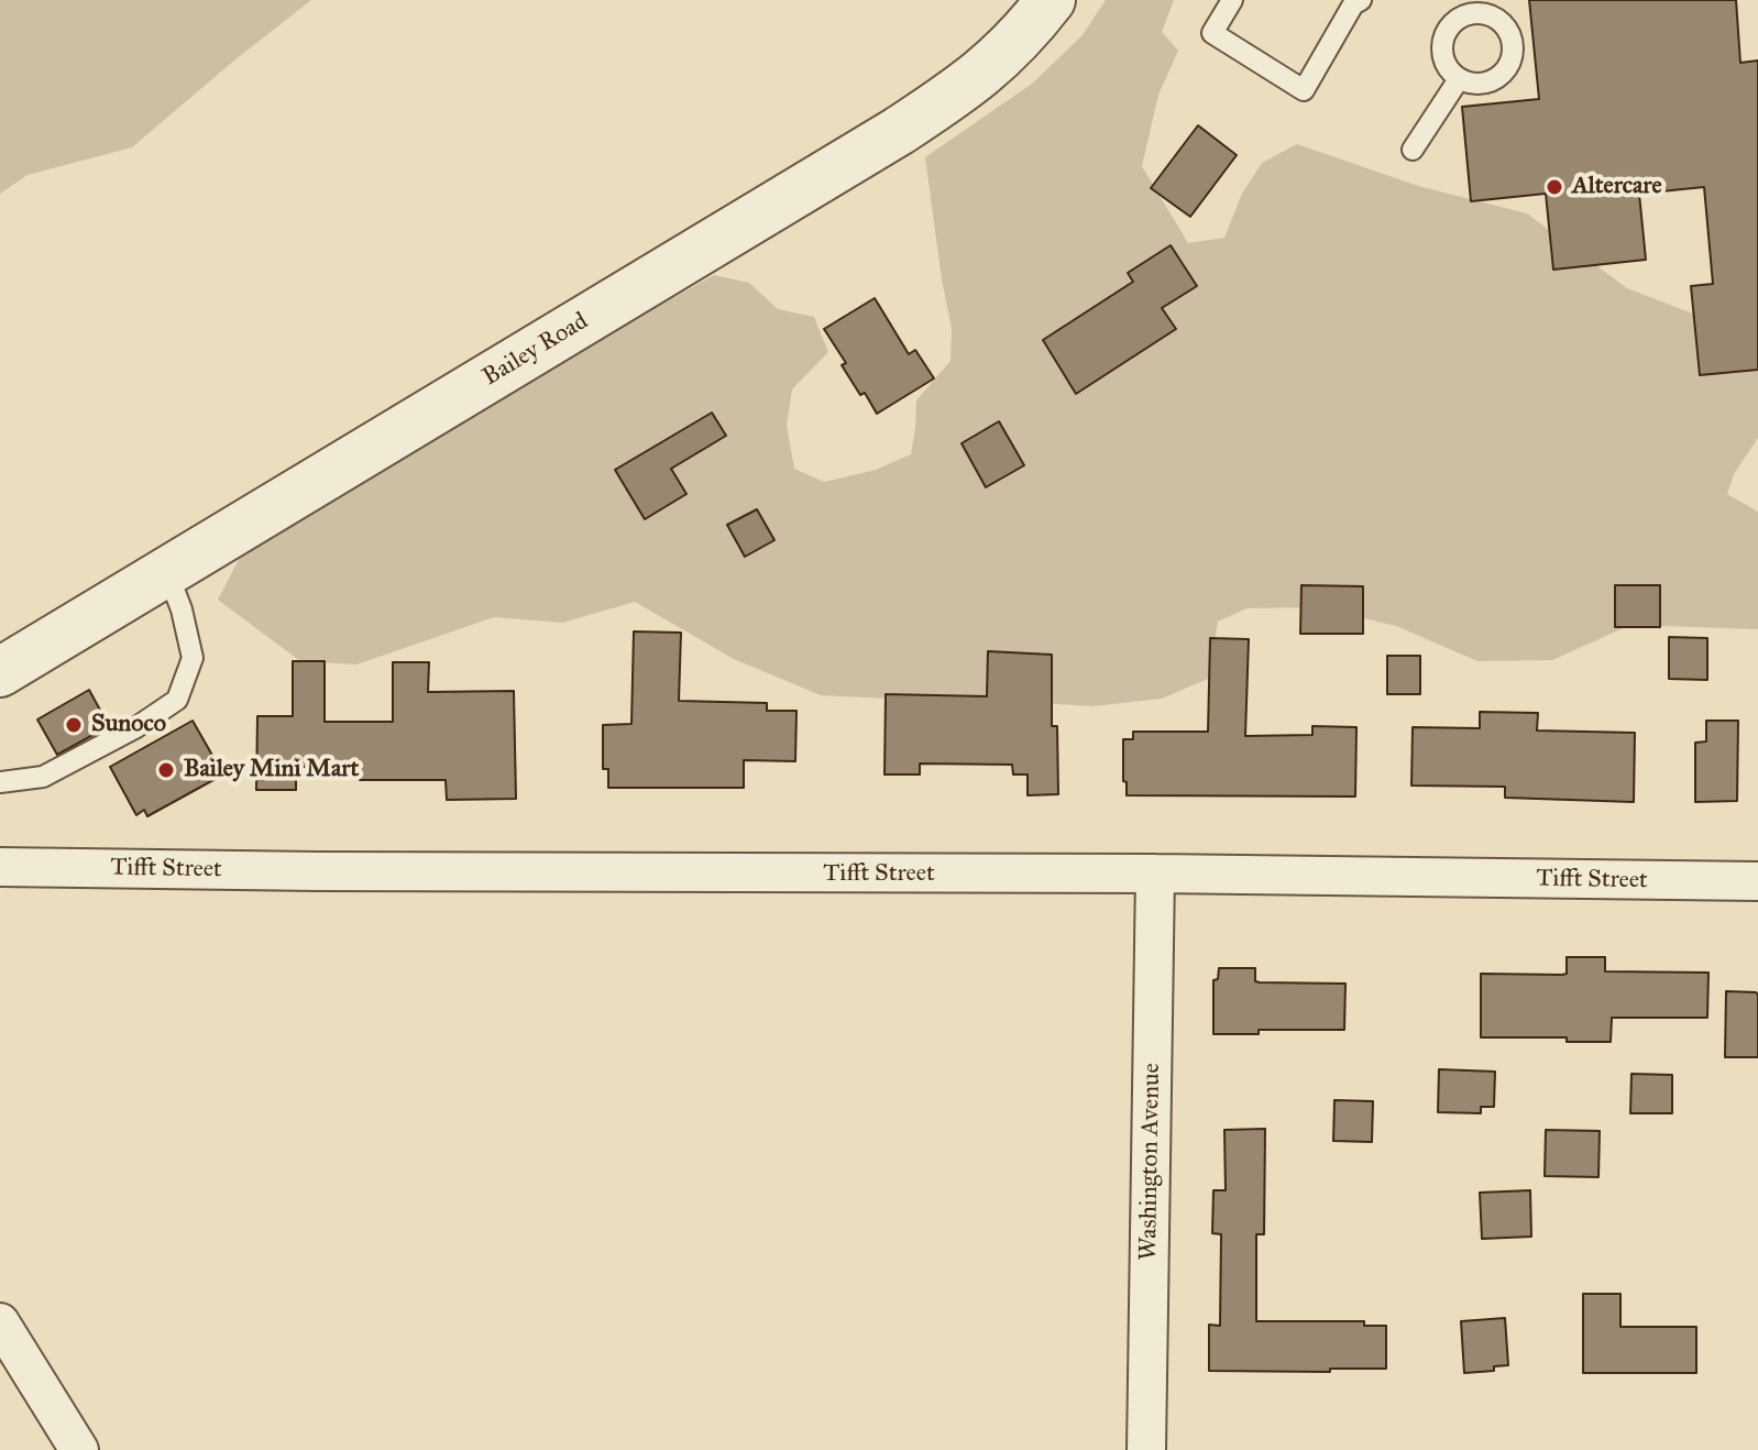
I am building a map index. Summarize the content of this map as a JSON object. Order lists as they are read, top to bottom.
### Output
{
  "streets": {
    "street": ["Bailey Road", "Tifft Street", "Washington Avenue"]
  },
  "crossings": [
    ["Tifft Street", "Washington Avenue"]
  ],
  "places": ["Altercare", "Sunoco", "Bailey Mini Mart"]
}
